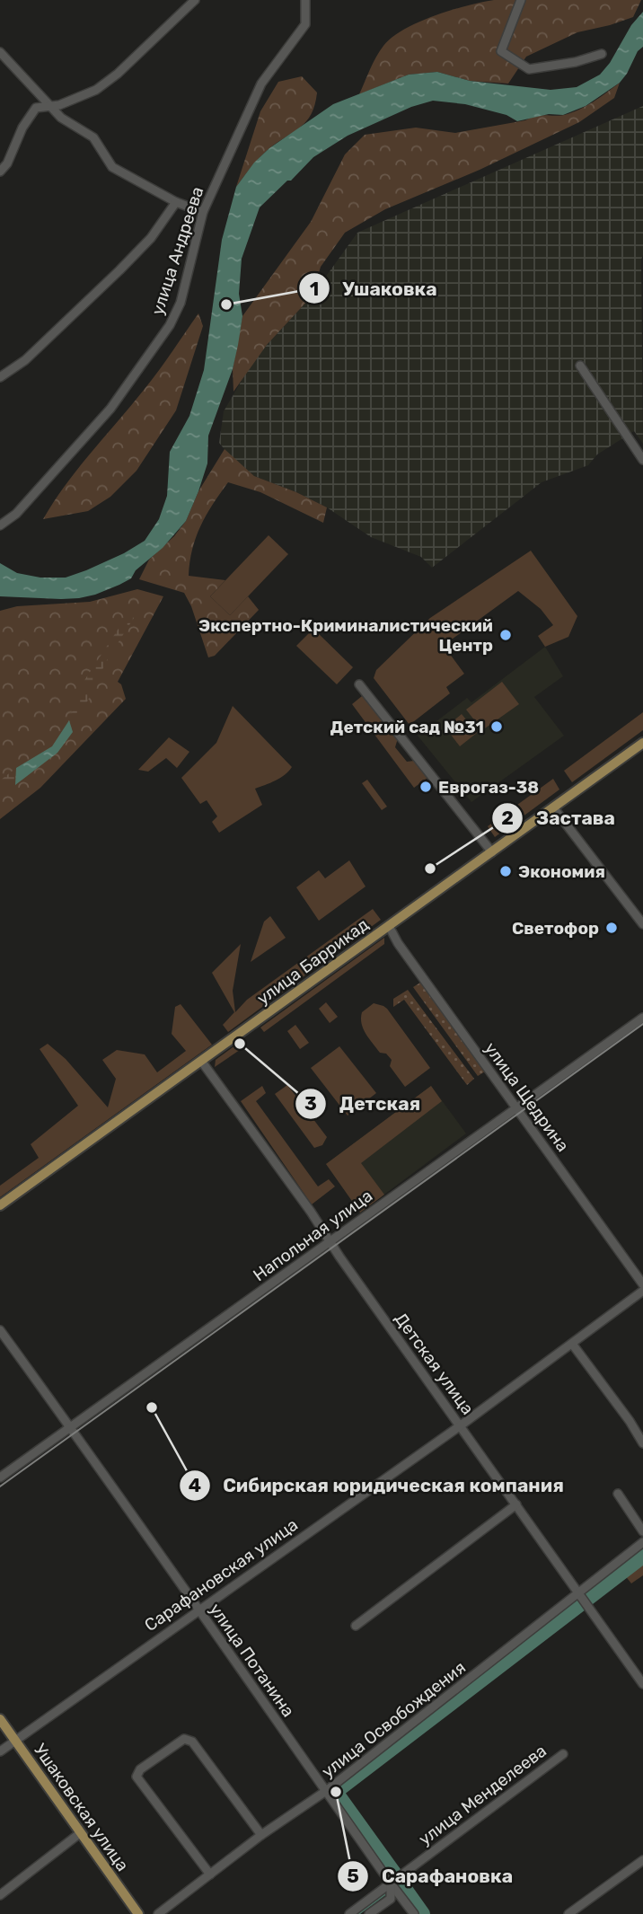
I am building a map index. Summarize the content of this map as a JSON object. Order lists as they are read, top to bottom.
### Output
{
  "streets": {
    "main road": ["улица Баррикад", "Ушаковская улица"],
    "street": [
      "улица Андреева",
      "улица Щедрина",
      "Напольная улица",
      "Детская улица",
      "Сарафановская улица",
      "улица Потанина",
      "улица Освобождения",
      "улица Менделеева"
    ]
  },
  "crossings": [
    ["улица Баррикад", "улица Щедрина"],
    ["улица Баррикад", "Детская улица"],
    ["улица Щедрина", "Напольная улица"],
    ["Напольная улица", "Детская улица"],
    ["Напольная улица", "улица Потанина"],
    ["Детская улица", "Сарафановская улица"],
    ["Детская улица", "улица Освобождения"],
    ["Сарафановская улица", "улица Потанина"],
    ["Сарафановская улица", "Ушаковская улица"],
    ["улица Потанина", "улица Освобождения"],
    ["улица Потанина", "улица Менделеева"]
  ],
  "places": [
    "Ушаковка",
    "Экспертно-Криминалистический Центр",
    "Детский сад №31",
    "Еврогаз-38",
    "Застава",
    "Экономия",
    "Светофор",
    "Детская",
    "Сибирская юридическая компания",
    "Сарафановка"
  ]
}
